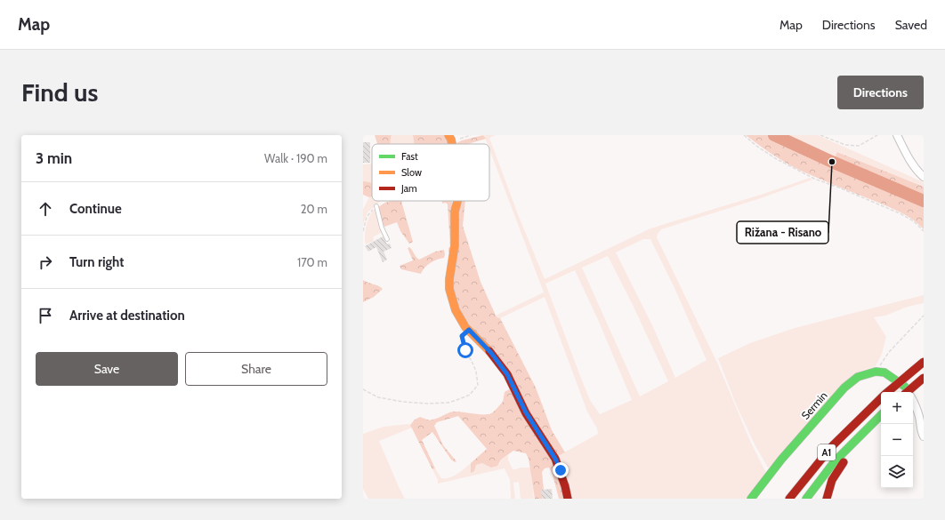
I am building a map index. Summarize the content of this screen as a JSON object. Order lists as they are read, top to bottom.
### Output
{
  "streets": {
    "main road": ["Sermin", "A1"]
  },
  "places": ["Rižana - Risano"],
  "legend": ["Fast", "Slow", "Jam"],
  "page": {
    "header": "Map",
    "nav": ["Map", "Directions", "Saved"],
    "buttons": [
      "Directions",
      ["Save", "Share"]
    ],
    "title": "Find us",
    "heading": ["3 min", "Walk · 190 m"],
    "list": [
      ["Continue", "20 m"],
      ["Turn right", "170 m"],
      "Arrive at destination"
    ],
    "map_buttons": ["+", "−"]
  }
}
